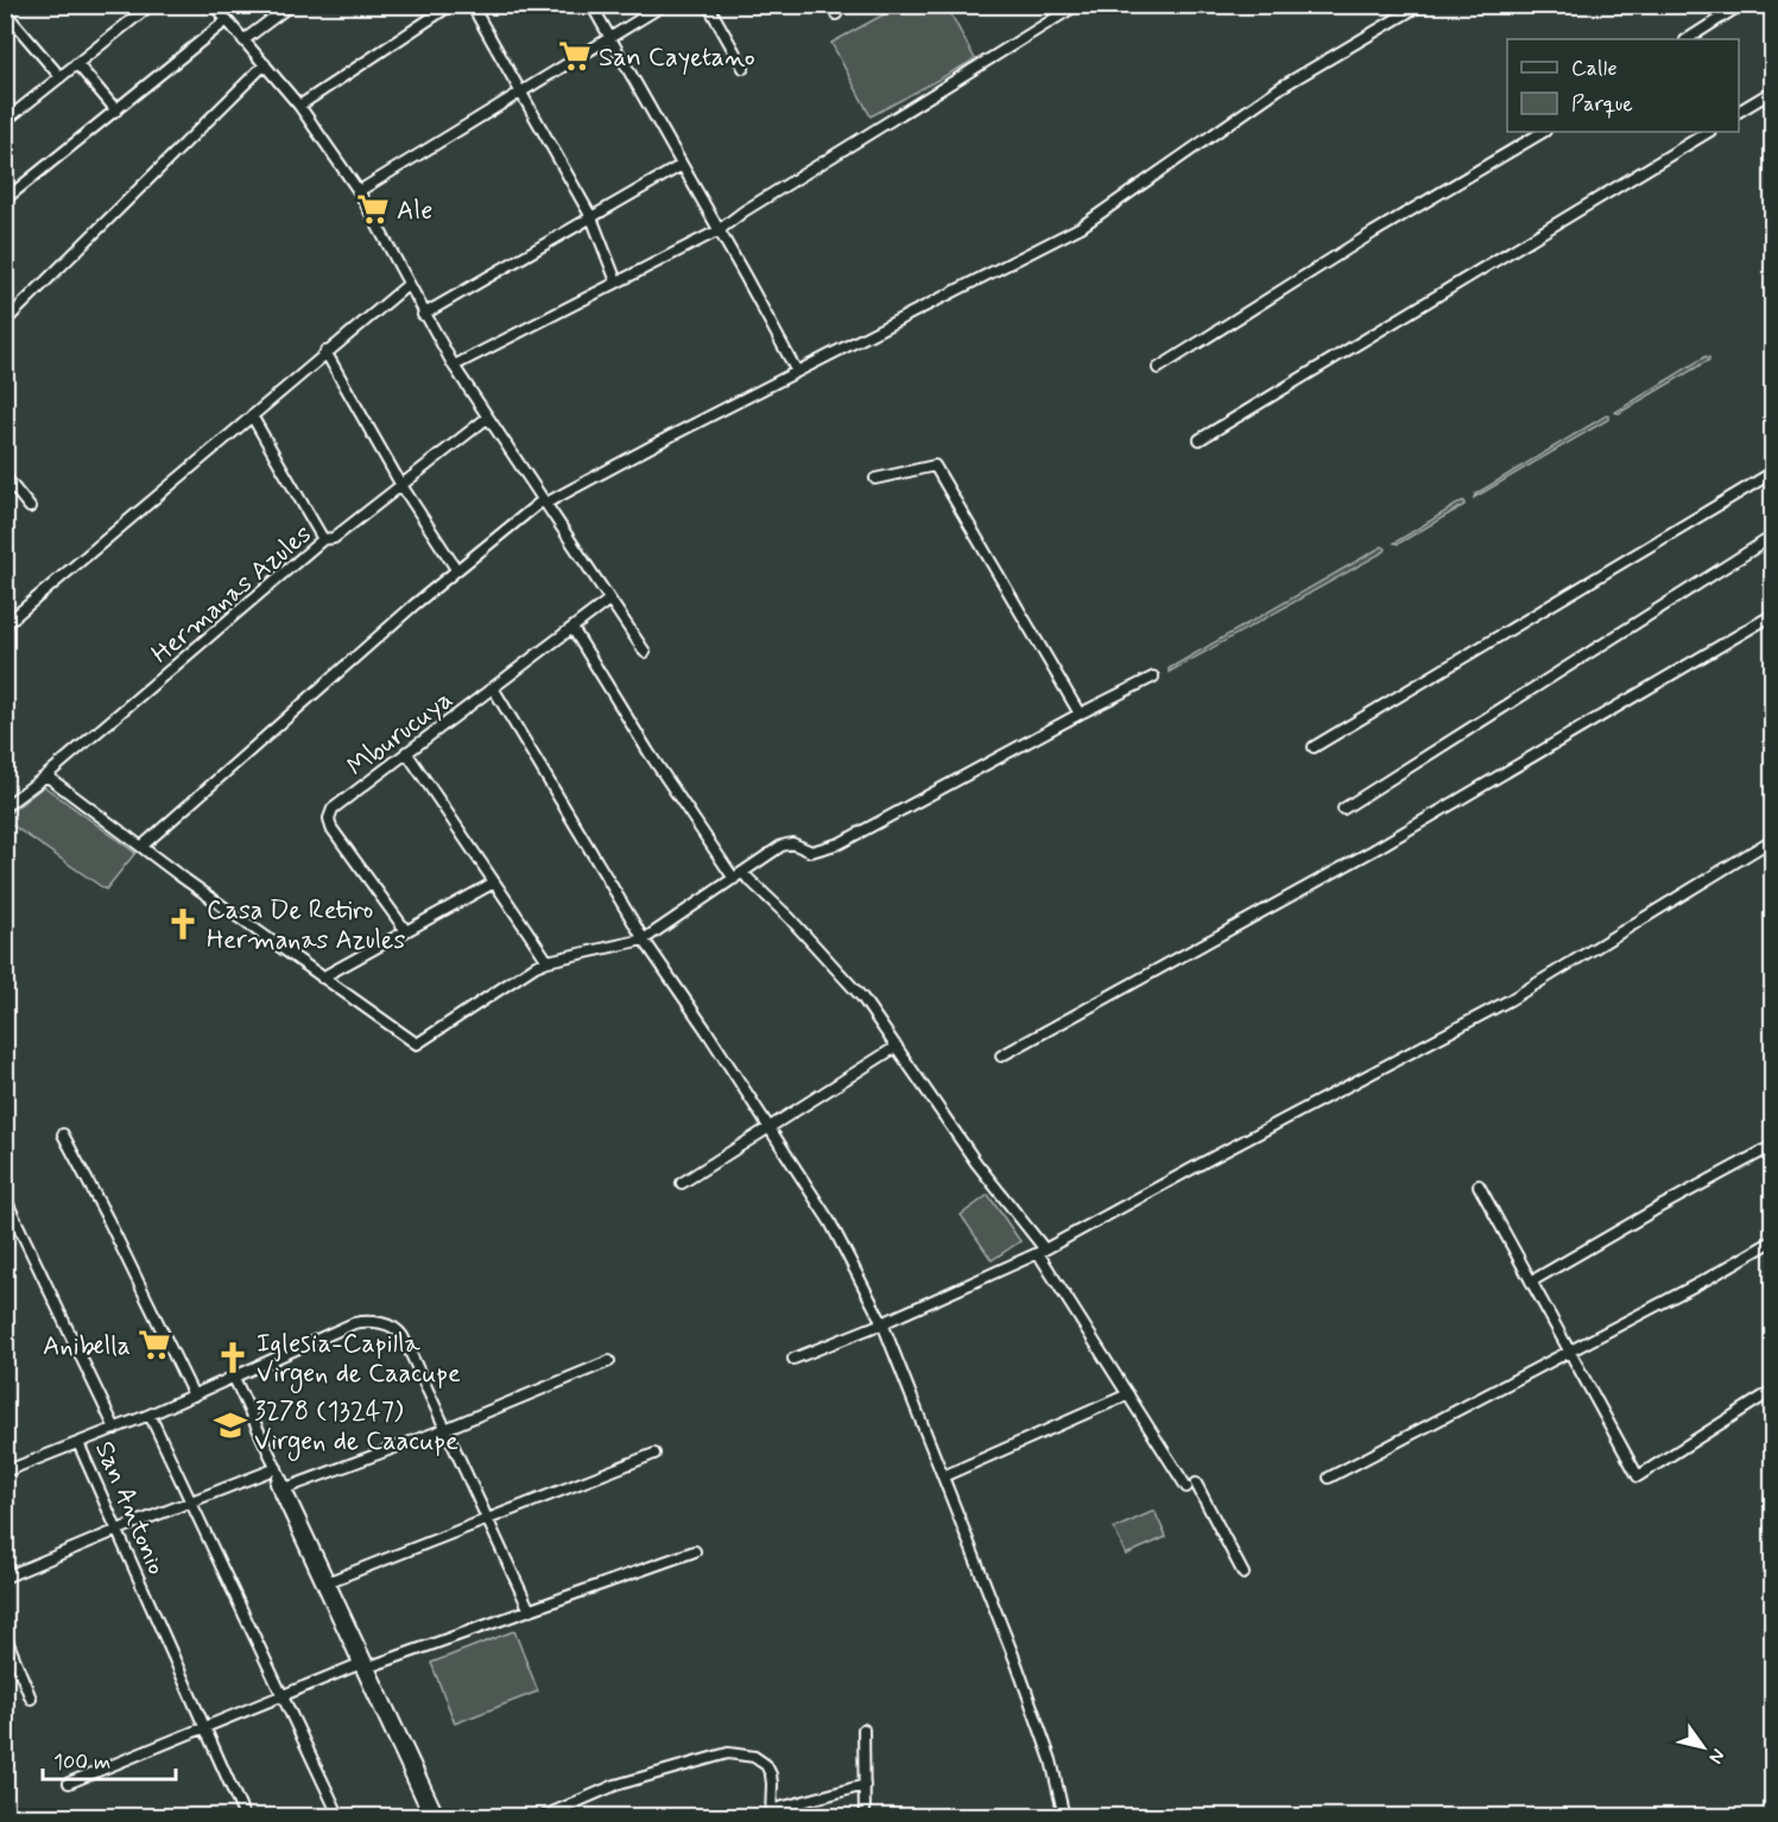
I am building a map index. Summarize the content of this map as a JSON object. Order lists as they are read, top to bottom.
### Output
{
  "streets": {
    "street": ["Hermanas Azules", "Mburucuya", "San Antonio"]
  },
  "places": {
    "supermarket": ["San Cayetano", "Ale", "Anibella"],
    "church": ["Casa De Retiro Hermanas Azules", "Iglesia-Capilla Virgen de Caacupe"],
    "school or university": ["3278 (13247) Virgen de Caacupe"]
  },
  "legend": ["Calle", "Parque"],
  "scale_bar": "100 m",
  "north": "bottom right"
}
